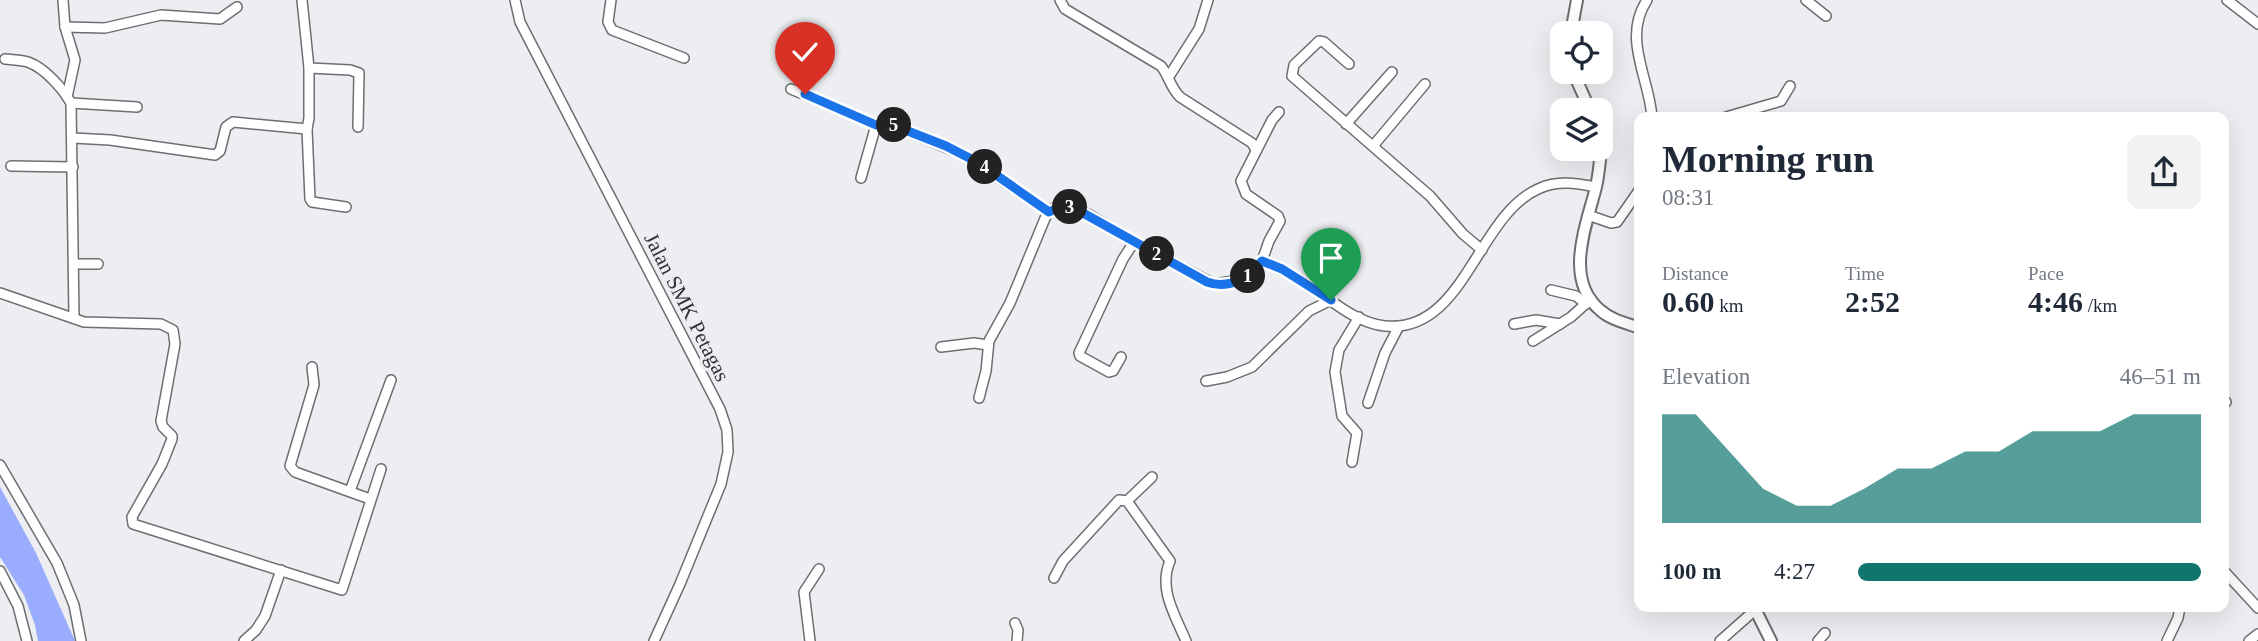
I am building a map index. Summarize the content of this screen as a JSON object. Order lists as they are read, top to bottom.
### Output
{
  "streets": {
    "street": ["Jalan SMK Petagas"]
  },
  "page": {
    "pins": [
      "5",
      "4",
      "3",
      "2",
      "1"
    ],
    "heading": ["Morning run", "08:31"],
    "stats": [
      ["Distance", "0.60 km"],
      ["Time", "2:52"],
      ["Pace", "4:46 /km"]
    ],
    "chart": ["Elevation", "46–51 m"],
    "list": [
      {
        "name": "100 m",
        "note": "4:27"
      }
    ]
  }
}
